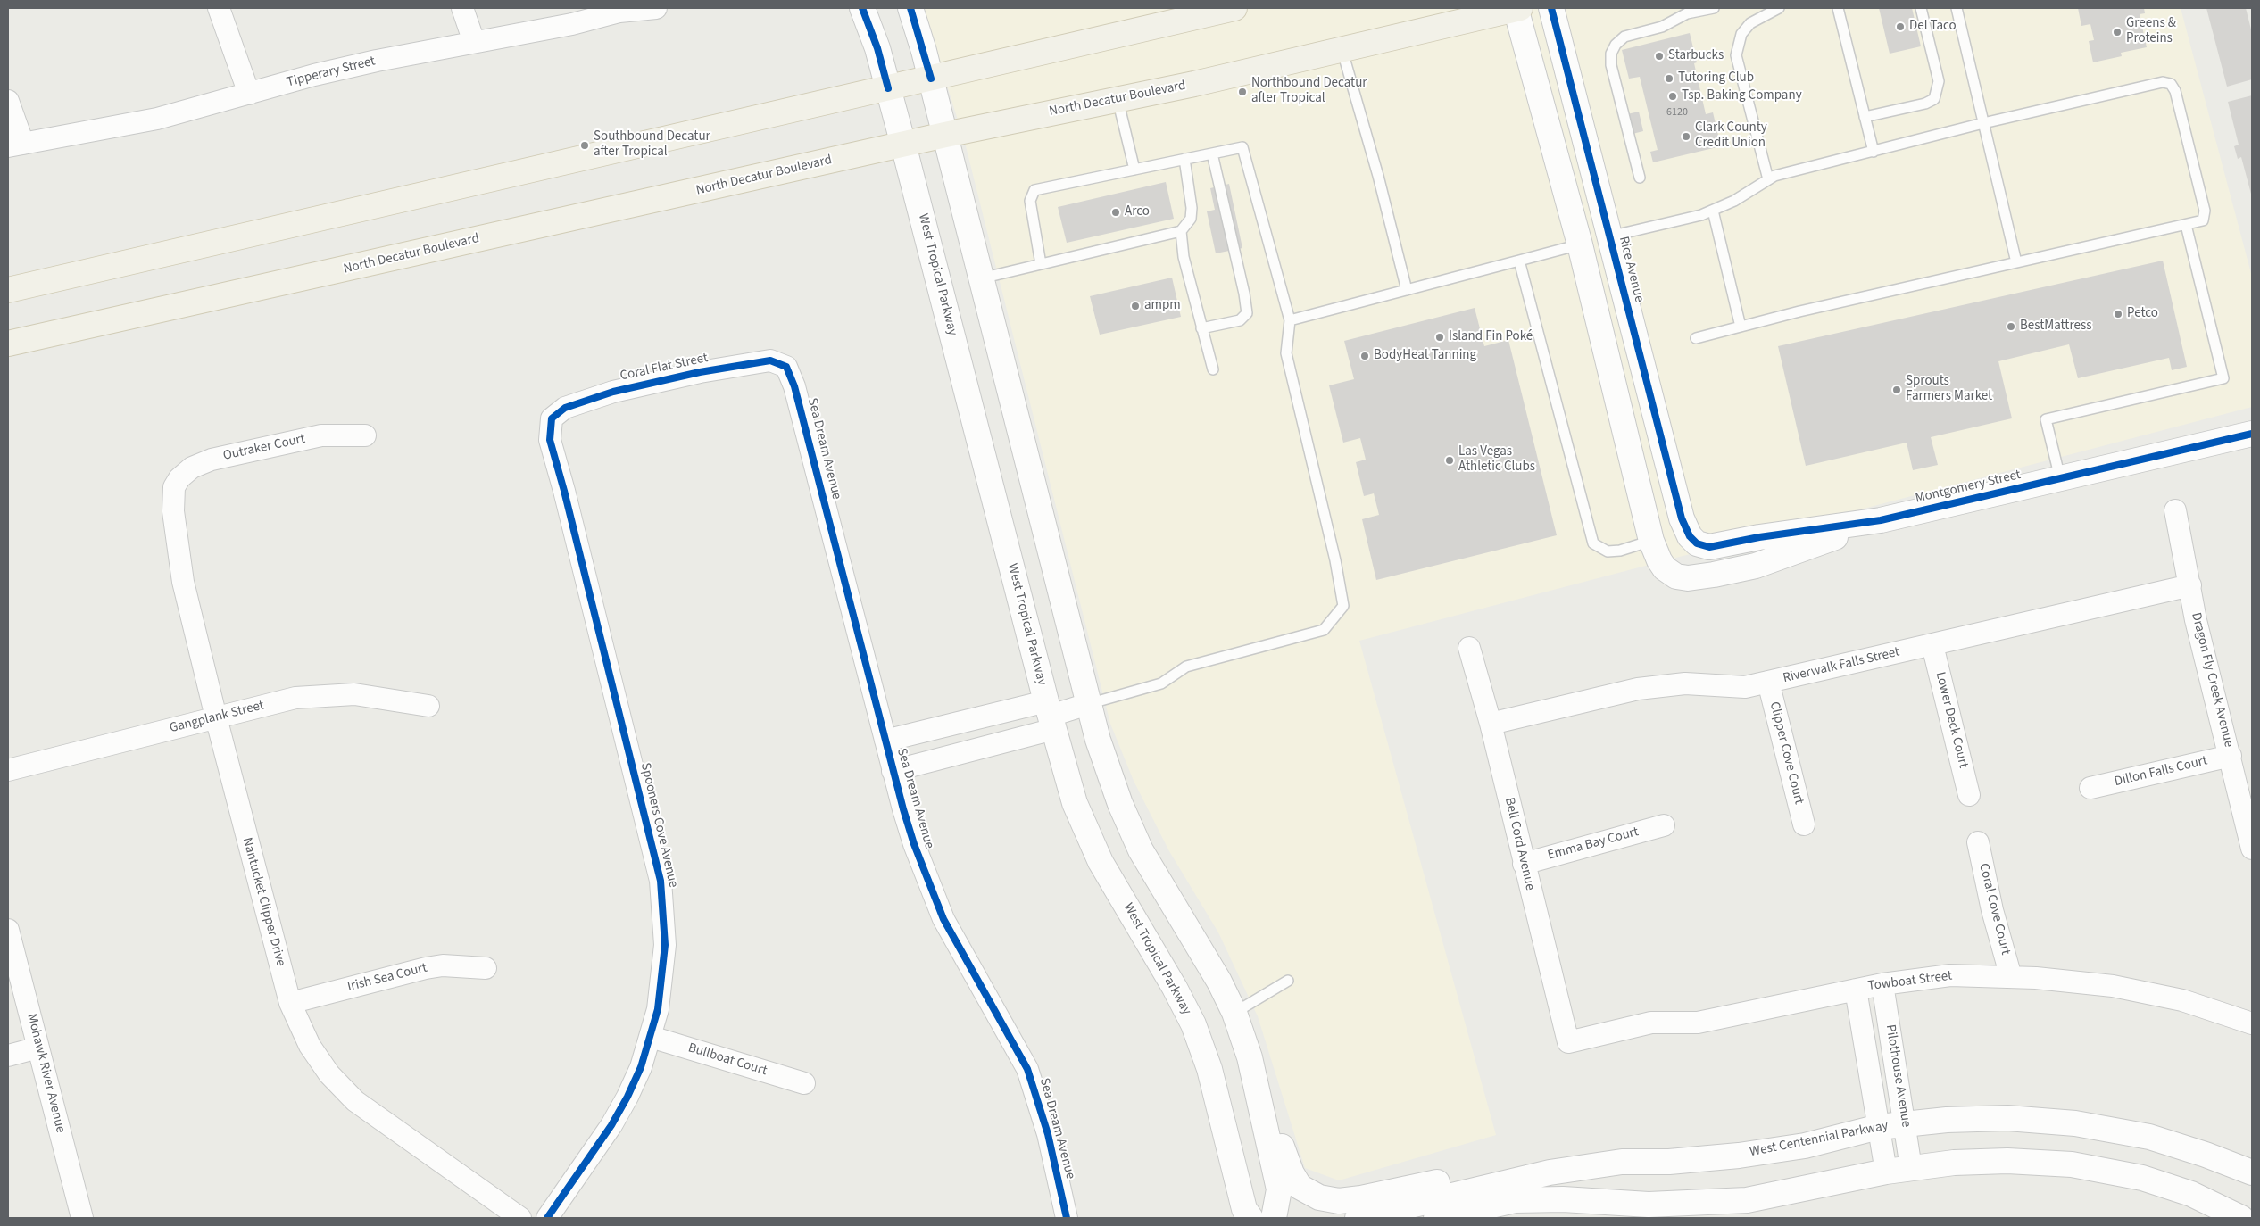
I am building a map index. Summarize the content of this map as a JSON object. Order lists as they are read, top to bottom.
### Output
{
  "streets": {
    "main road": [
      "North Decatur Boulevard",
      "Rice Avenue",
      "West Tropical Parkway",
      "Montgomery Street",
      "West Centennial Parkway"
    ],
    "street": [
      "Tipperary Street",
      "Coral Flat Street",
      "Outraker Court",
      "Sea Dream Avenue",
      "Riverwalk Falls Street",
      "Dragon Fly Creek Avenue",
      "Gangplank Street",
      "Lower Deck Court",
      "Clipper Cove Court",
      "Dillon Falls Court",
      "Spooners Cove Avenue",
      "Bell Cord Avenue",
      "Emma Bay Court",
      "Nantucket Clipper Drive",
      "Coral Cove Court",
      "Irish Sea Court",
      "Towboat Street",
      "Bullboat Court",
      "Mohawk River Avenue",
      "Pilothouse Avenue"
    ]
  },
  "crossings": [
    ["North Decatur Boulevard", "West Tropical Parkway"],
    ["Rice Avenue", "Montgomery Street"],
    ["Coral Flat Street", "Sea Dream Avenue"],
    ["Coral Flat Street", "Spooners Cove Avenue"],
    ["Outraker Court", "Nantucket Clipper Drive"],
    ["Riverwalk Falls Street", "Dragon Fly Creek Avenue"],
    ["Riverwalk Falls Street", "Lower Deck Court"],
    ["Riverwalk Falls Street", "Clipper Cove Court"],
    ["Riverwalk Falls Street", "Bell Cord Avenue"],
    ["Dragon Fly Creek Avenue", "Dillon Falls Court"],
    ["Gangplank Street", "Nantucket Clipper Drive"],
    ["Spooners Cove Avenue", "Bullboat Court"],
    ["Bell Cord Avenue", "Emma Bay Court"],
    ["Bell Cord Avenue", "Towboat Street"],
    ["Nantucket Clipper Drive", "Irish Sea Court"],
    ["Coral Cove Court", "Towboat Street"],
    ["Towboat Street", "Pilothouse Avenue"],
    ["Pilothouse Avenue", "West Centennial Parkway"]
  ],
  "places": [
    "Del Taco",
    "Greens & Proteins",
    "Starbucks",
    "Tutoring Club",
    "Northbound Decatur after Tropical",
    "Tsp. Baking Company",
    "Clark County Credit Union",
    "Southbound Decatur after Tropical",
    "Arco",
    "ampm",
    "Petco",
    "BestMattress",
    "Island Fin Poké",
    "BodyHeat Tanning",
    "Sprouts Farmers Market",
    "Las Vegas Athletic Clubs"
  ],
  "house_numbers": ["6120"]
}
